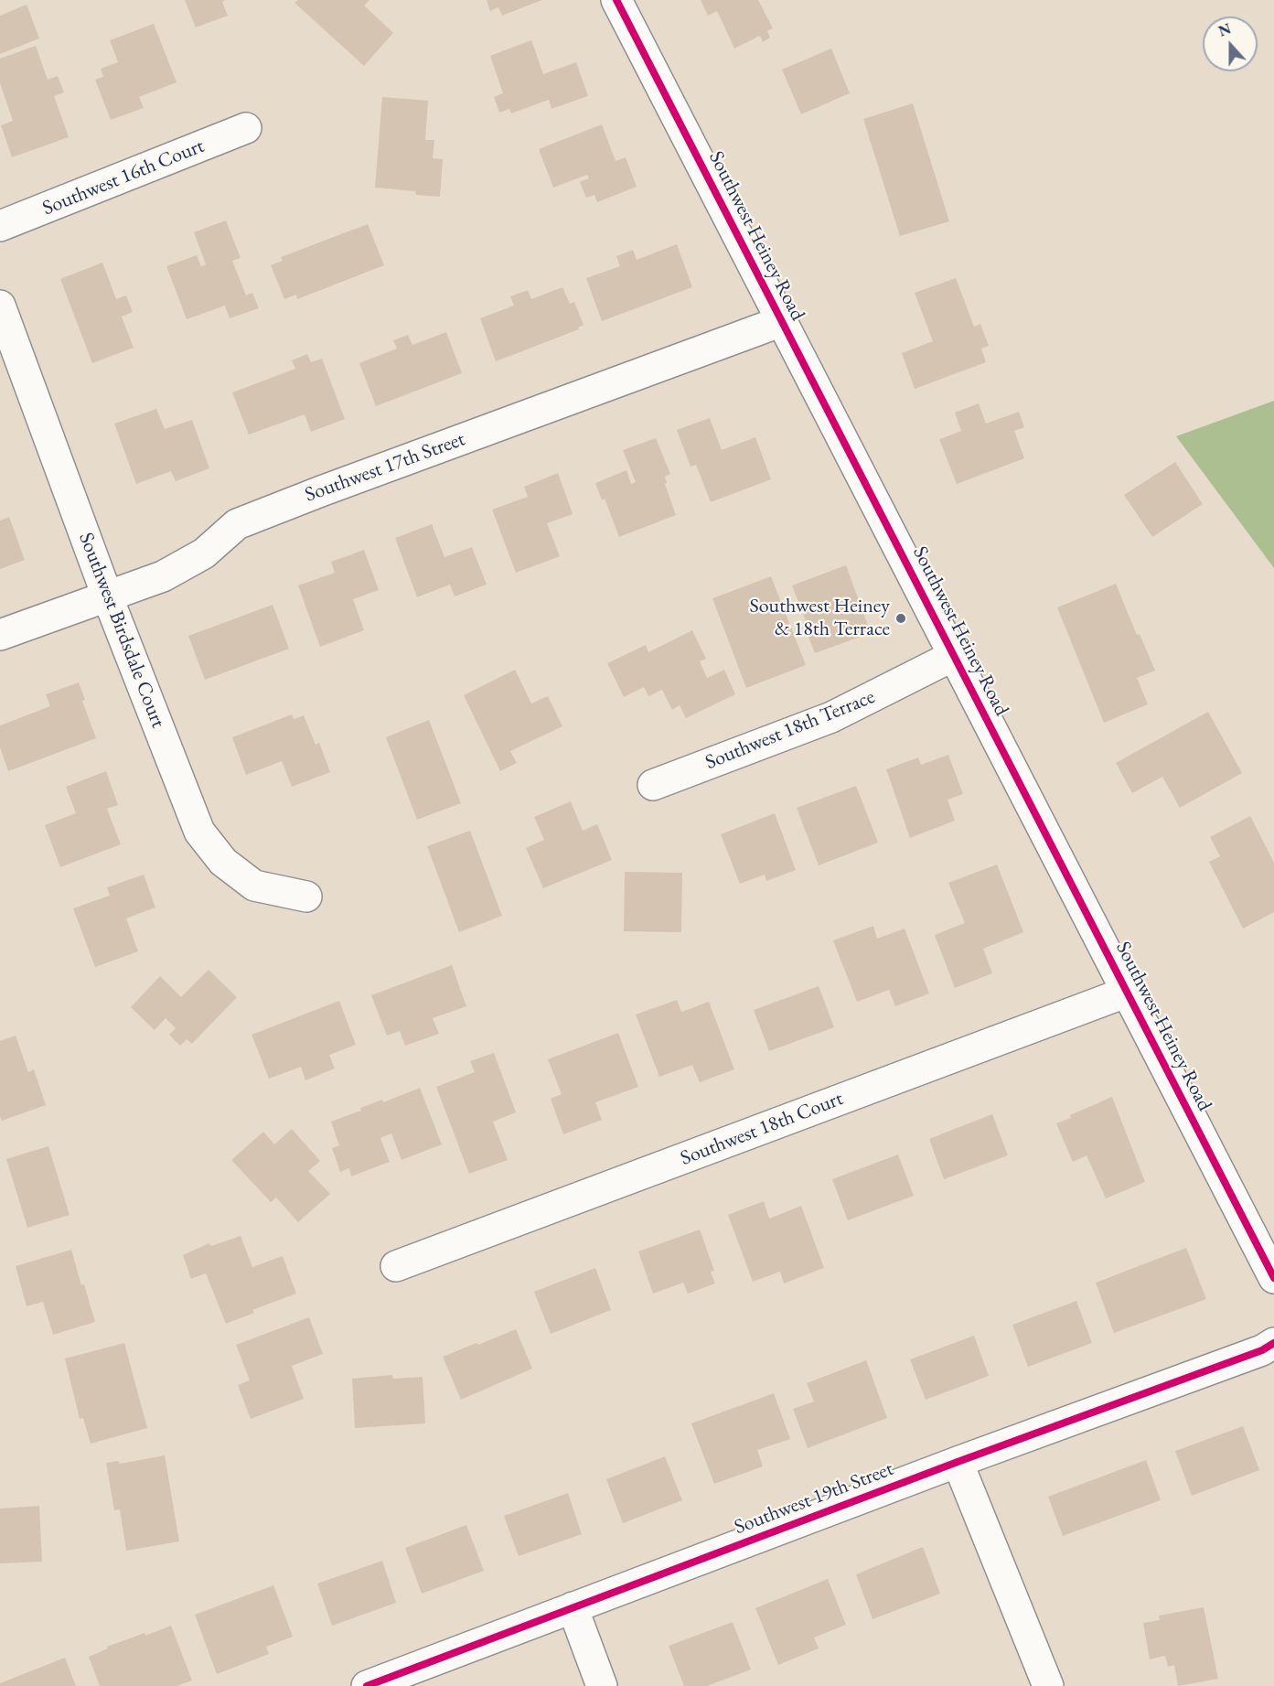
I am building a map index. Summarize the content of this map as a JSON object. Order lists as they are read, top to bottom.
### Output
{
  "streets": {
    "street": [
      "Southwest 16th Court",
      "Southwest Heiney Road",
      "Southwest 17th Street",
      "Southwest Birdsdale Court",
      "Southwest 18th Terrace",
      "Southwest 18th Court",
      "Southwest 19th Street"
    ]
  },
  "crossings": [
    ["Southwest Heiney Road", "Southwest 17th Street"],
    ["Southwest Heiney Road", "Southwest 18th Terrace"],
    ["Southwest Heiney Road", "Southwest 18th Court"],
    ["Southwest 17th Street", "Southwest Birdsdale Court"]
  ],
  "places": ["Southwest Heiney & 18th Terrace"],
  "north": "top"
}
